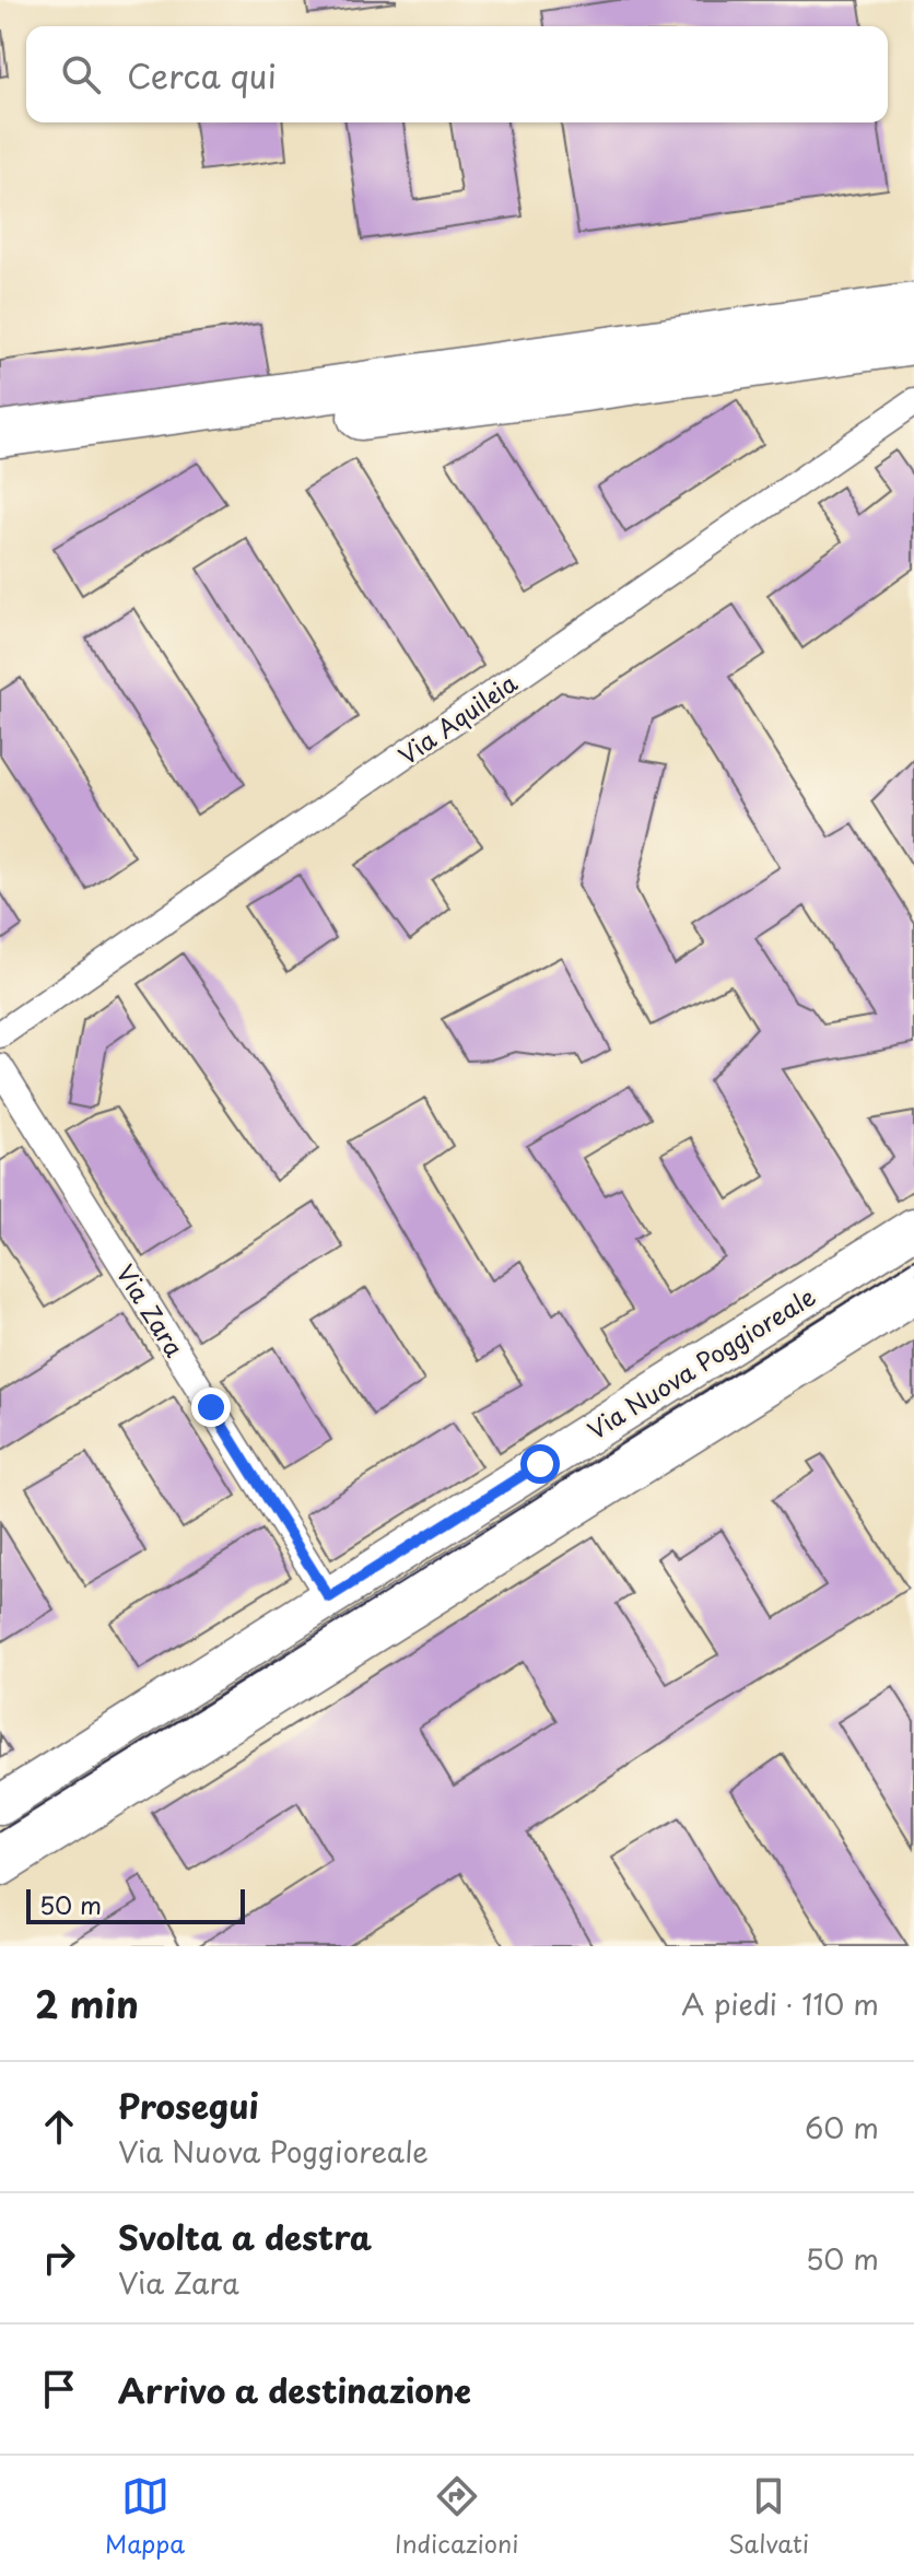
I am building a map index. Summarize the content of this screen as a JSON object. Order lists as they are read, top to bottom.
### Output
{
  "streets": {
    "main road": ["Via Nuova Poggioreale"],
    "street": ["Via Aquileia", "Via Zara"]
  },
  "crossings": [
    ["Via Zara", "Via Nuova Poggioreale"]
  ],
  "scale_bar": "50 m",
  "page": {
    "search": "Cerca qui",
    "scale": "50 m",
    "heading": ["2 min", "A piedi · 110 m"],
    "list": [
      ["Prosegui", "Via Nuova Poggioreale", "60 m"],
      ["Svolta a destra", "Via Zara", "50 m"],
      "Arrivo a destinazione"
    ],
    "nav": ["Mappa", "Indicazioni", "Salvati"]
  }
}
